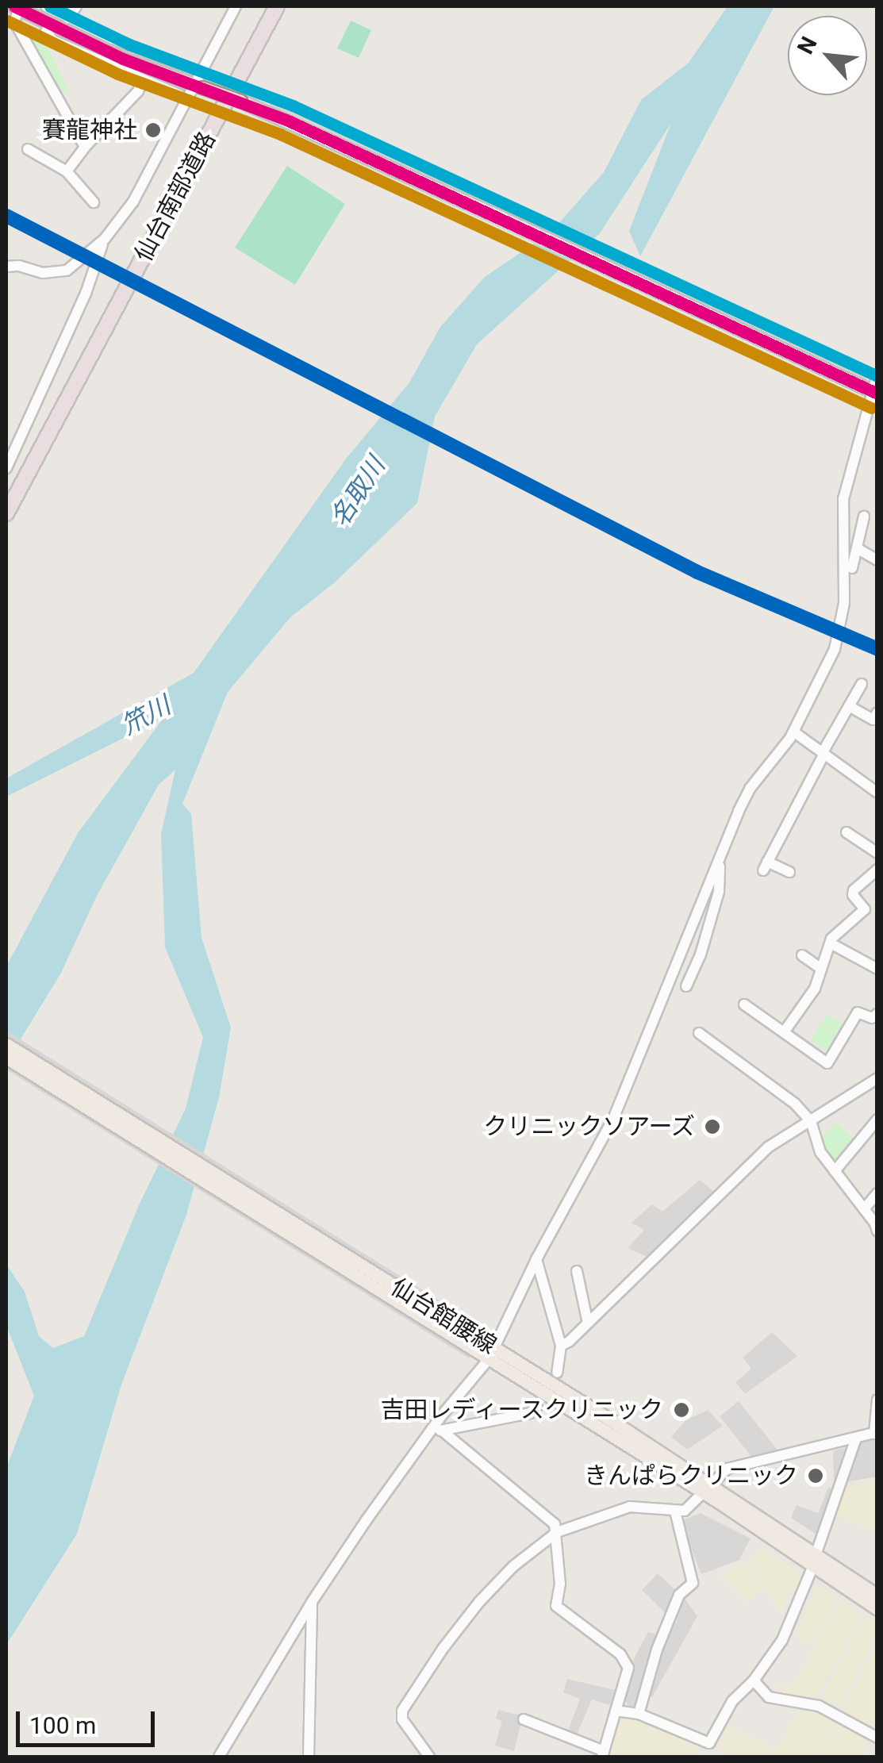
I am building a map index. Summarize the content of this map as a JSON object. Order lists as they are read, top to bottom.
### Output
{
  "streets": {
    "highway": ["仙台南部道路"],
    "main road": ["仙台館腰線"]
  },
  "water": ["名取川", "笊川"],
  "places": [
    "賽龍神社",
    "クリニックソアーズ",
    "吉田レディースクリニック",
    "きんぱらクリニック"
  ],
  "scale_bar": "100 m",
  "north": "top left"
}
